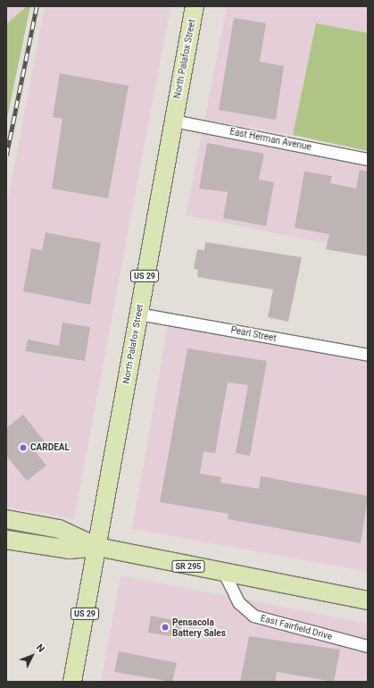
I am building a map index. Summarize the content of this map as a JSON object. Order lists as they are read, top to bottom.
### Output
{
  "streets": {
    "main road": ["North Palafox Street", "US 29", "SR 295"],
    "street": ["East Herman Avenue", "Pearl Street", "East Fairfield Drive"]
  },
  "crossings": [
    ["North Palafox Street", "East Herman Avenue"],
    ["North Palafox Street", "Pearl Street"],
    ["North Palafox Street", "SR 295"],
    ["SR 295", "East Fairfield Drive"]
  ],
  "places": ["CARDEAL", "Pensacola Battery Sales"],
  "north": "top right"
}
